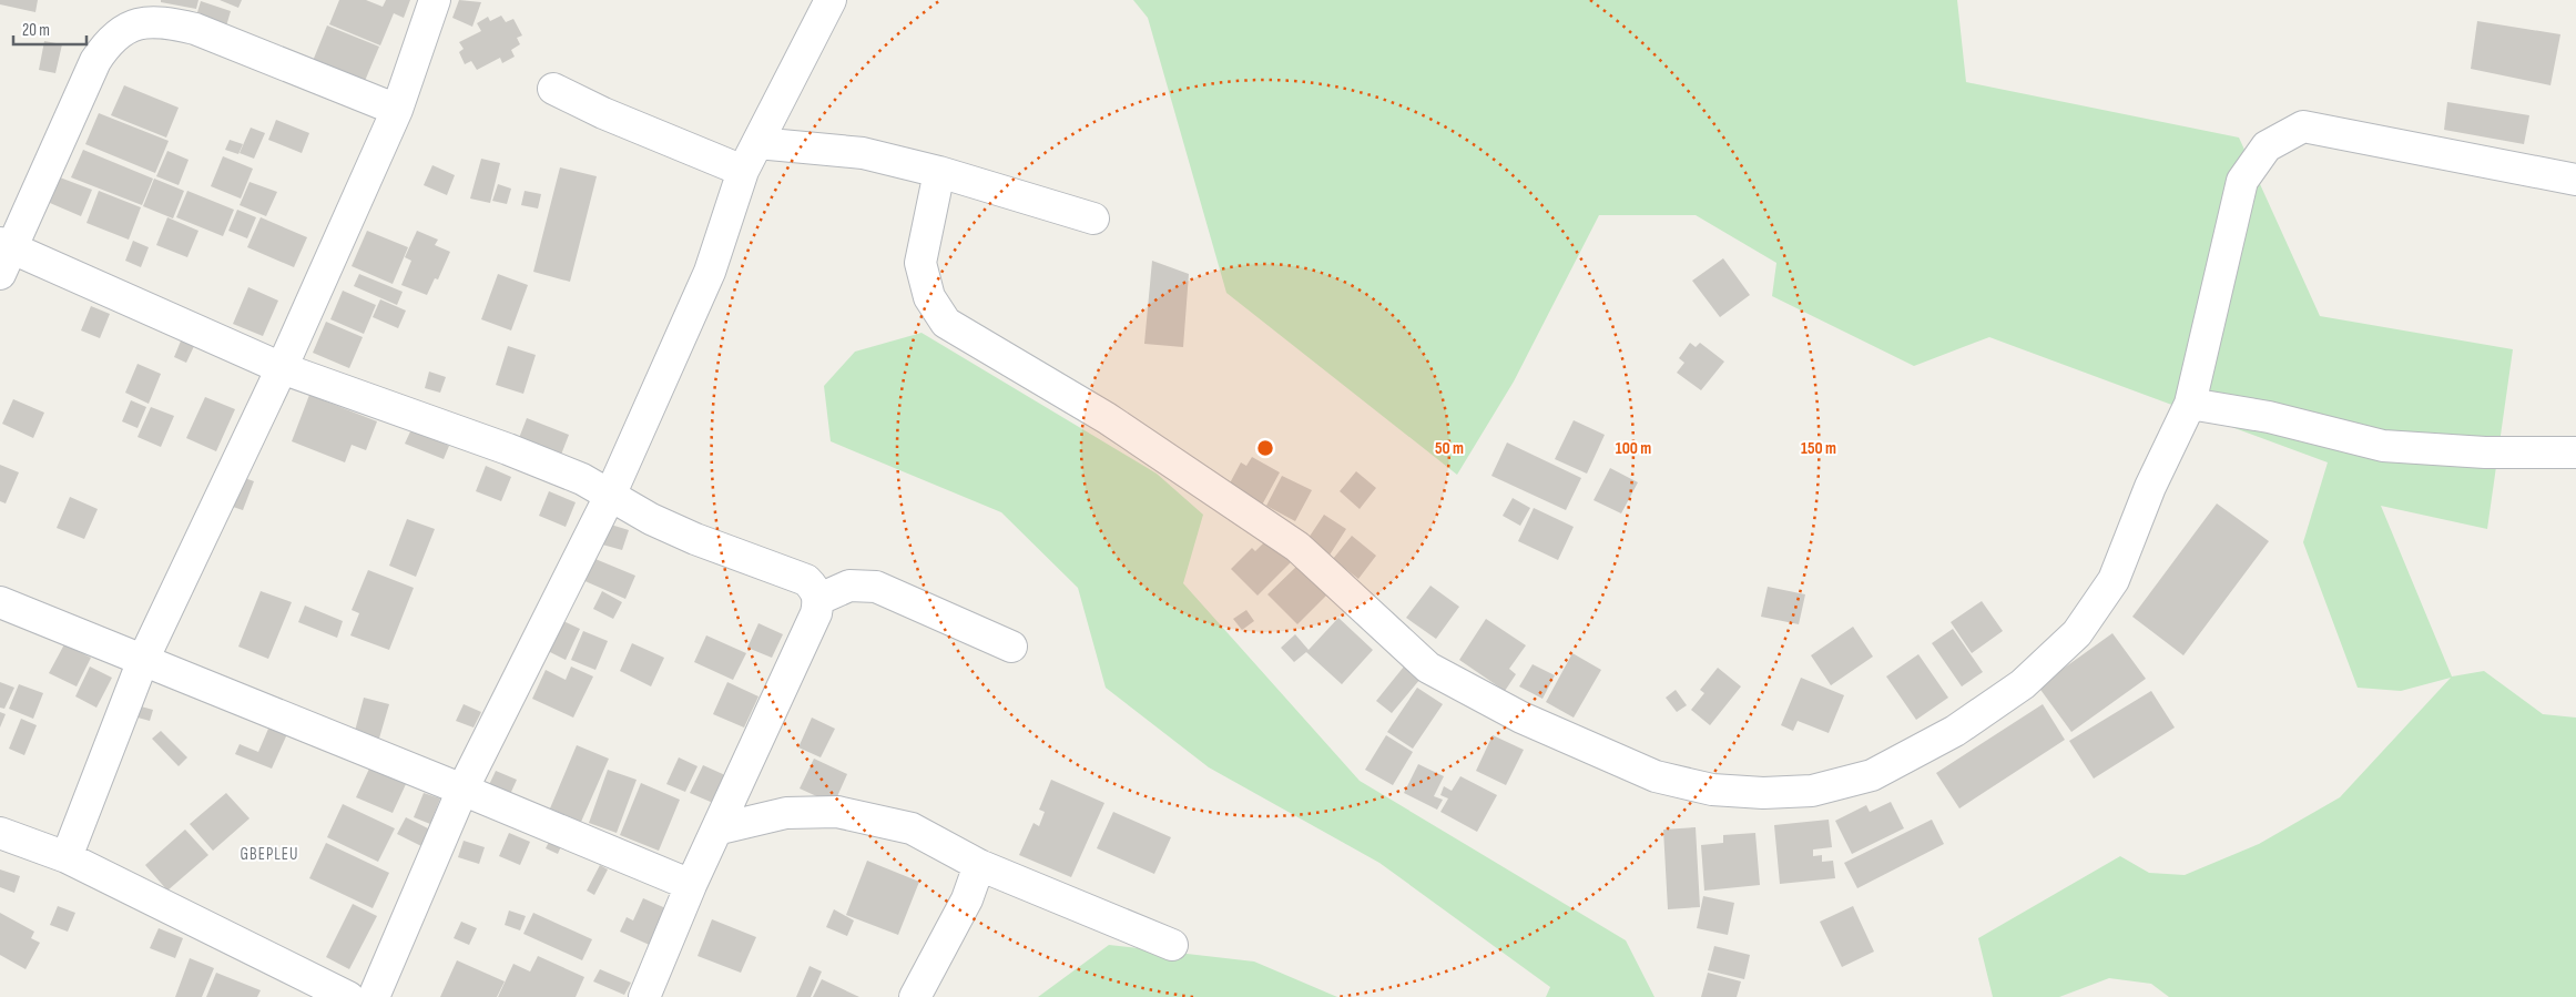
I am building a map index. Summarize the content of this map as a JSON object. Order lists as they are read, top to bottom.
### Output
{
  "districts": ["GBEPLEU"],
  "scale_bar": "20 m",
  "rings": ["50 m", "100 m", "150 m"]
}
